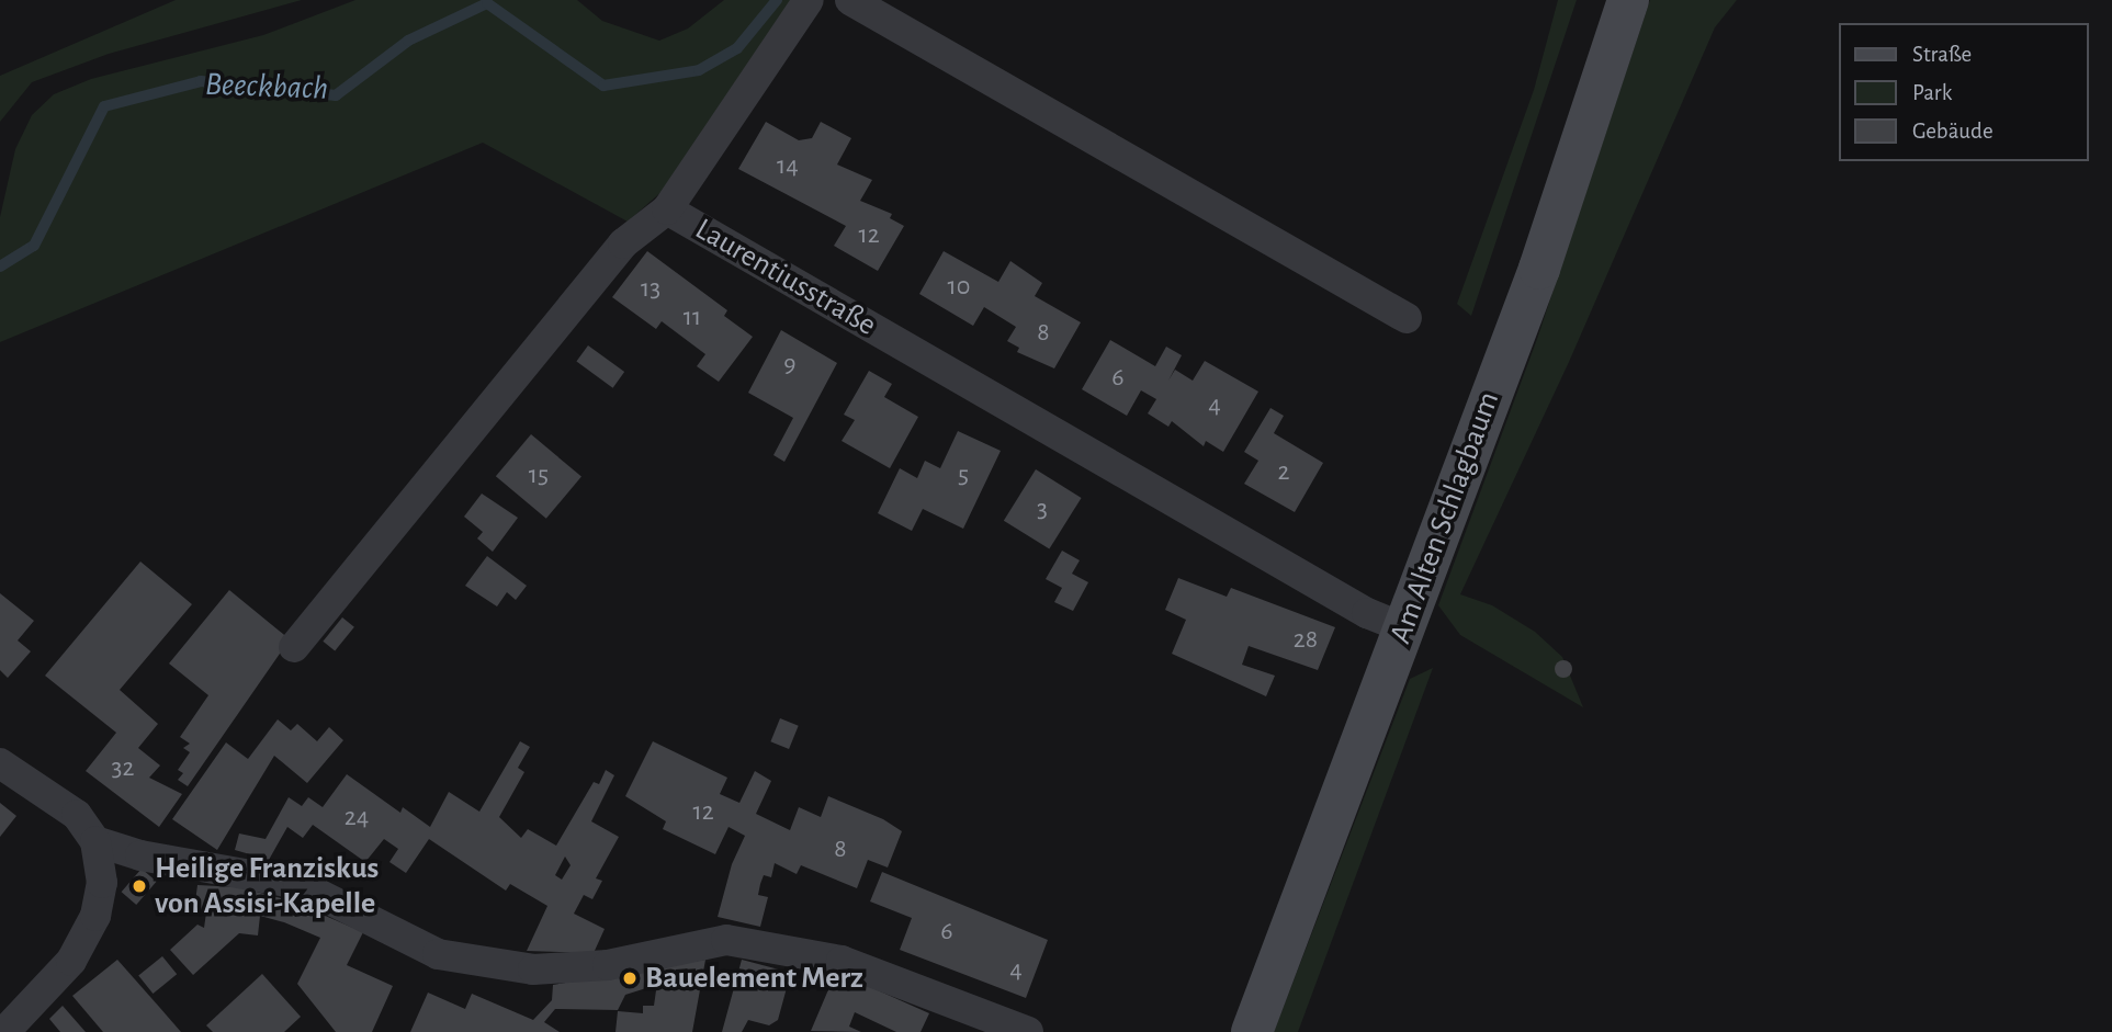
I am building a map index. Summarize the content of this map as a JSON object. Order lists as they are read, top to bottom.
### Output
{
  "streets": {
    "main road": ["Am Alten Schlagbaum"],
    "street": ["Laurentiusstraße"]
  },
  "crossings": [
    ["Laurentiusstraße", "Am Alten Schlagbaum"]
  ],
  "water": ["Beeckbach"],
  "places": ["Heilige Franziskus von Assisi-Kapelle", "Bauelement Merz"],
  "house_numbers": [
    "14",
    "12",
    "10",
    "13",
    "11",
    "8",
    "9",
    "6",
    "4",
    "2",
    "15",
    "5",
    "3",
    "28",
    "32",
    "12",
    "24",
    "8",
    "6",
    "4"
  ],
  "legend": ["Straße", "Park", "Gebäude"]
}
